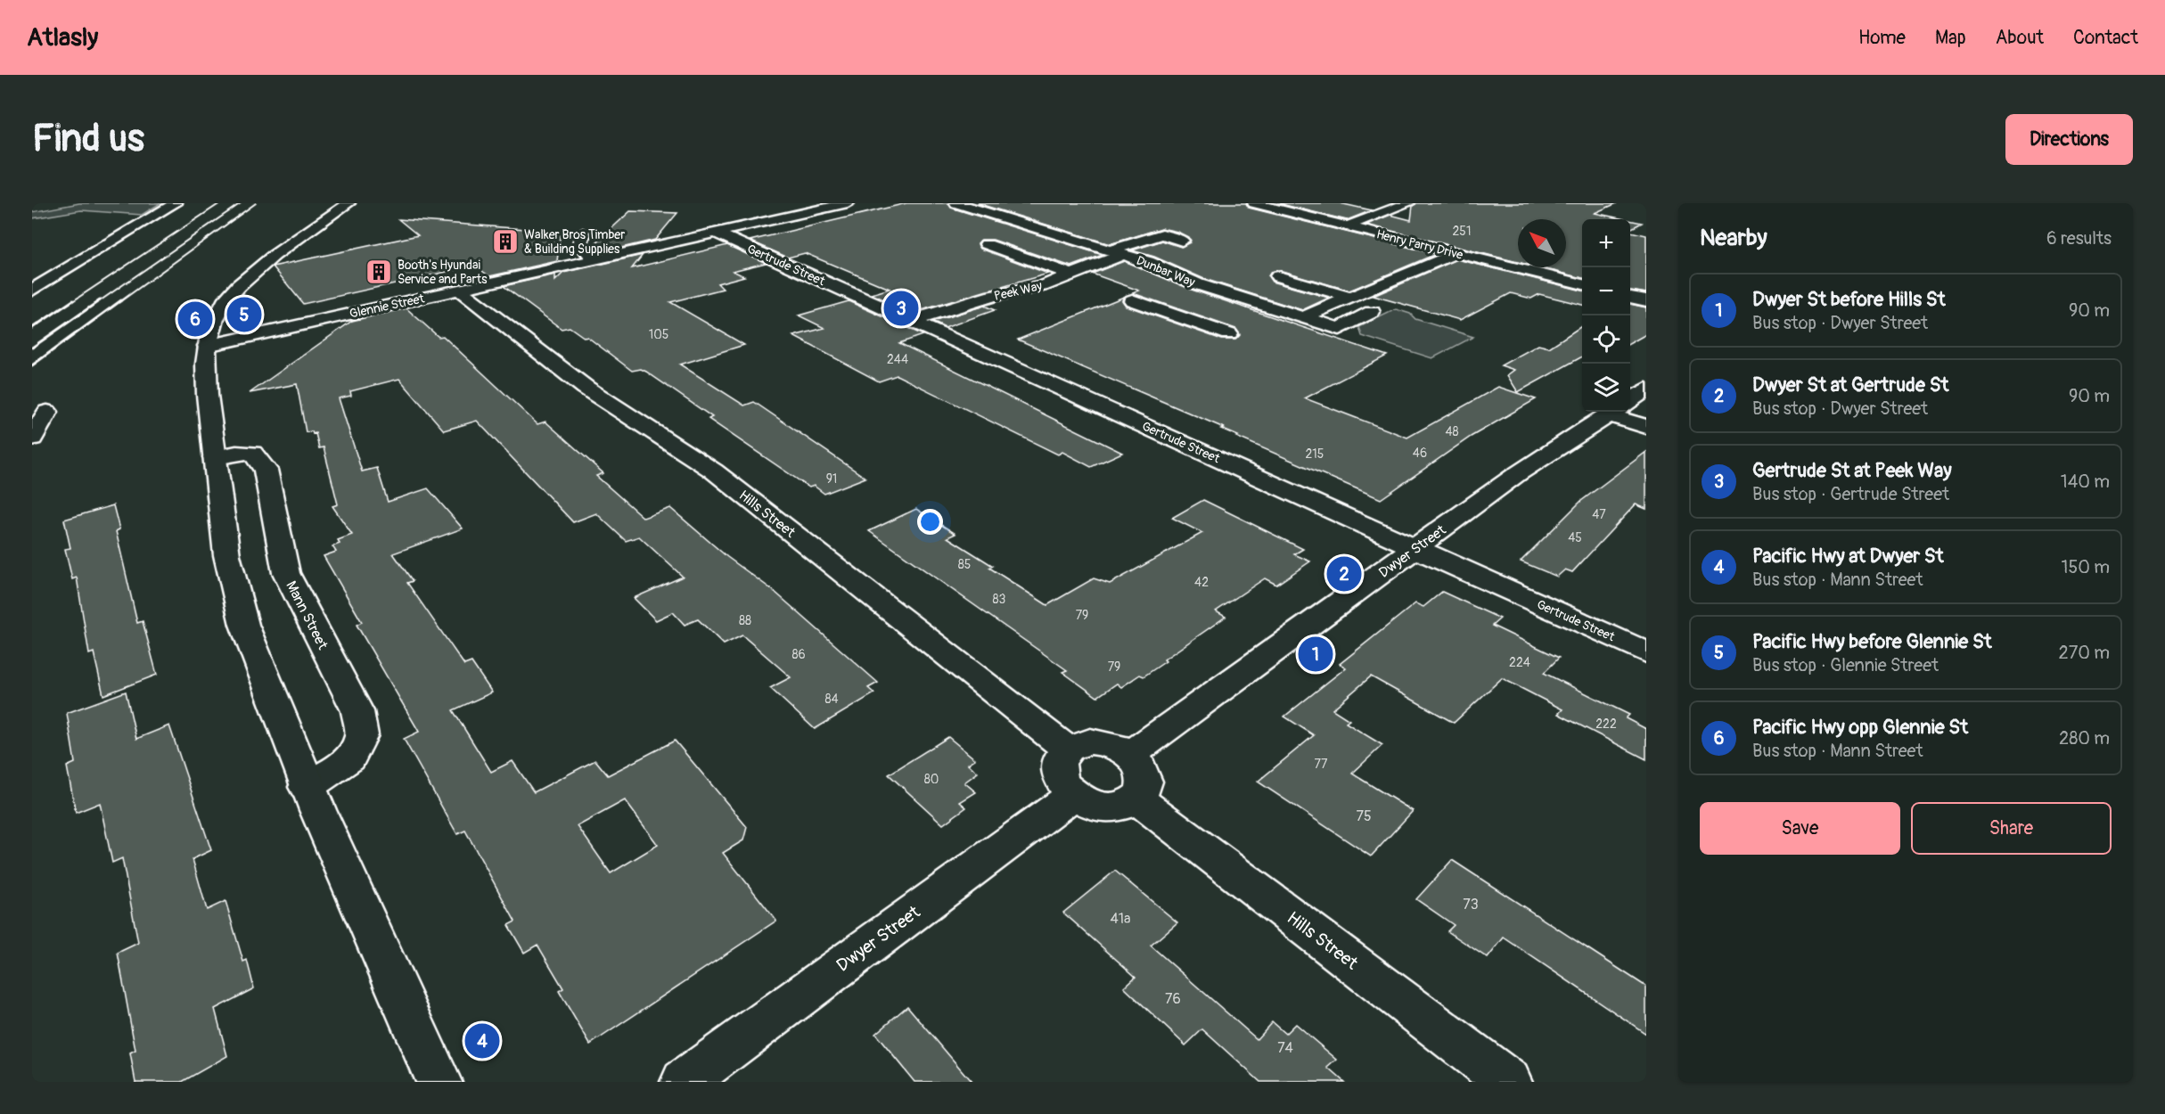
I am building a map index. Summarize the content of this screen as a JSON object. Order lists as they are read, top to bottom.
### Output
{
  "streets": {
    "street": [
      "Henry Parry Drive",
      "Gertrude Street",
      "Dunbar Way",
      "Peek Way",
      "Glennie Street",
      "Hills Street",
      "Dwyer Street",
      "Mann Street"
    ]
  },
  "crossings": [
    ["Gertrude Street", "Peek Way"],
    ["Gertrude Street", "Glennie Street"],
    ["Gertrude Street", "Dwyer Street"],
    ["Dunbar Way", "Peek Way"],
    ["Glennie Street", "Hills Street"],
    ["Hills Street", "Dwyer Street"]
  ],
  "places": {
    "building": ["Walker Bros Timber & Building Supplies", "Booth's Hyundai Service and Parts"]
  },
  "house_numbers": [
    "251",
    "105",
    "244",
    "48",
    "46",
    "215",
    "91",
    "47",
    "45",
    "85",
    "42",
    "83",
    "79",
    "88",
    "86",
    "224",
    "79",
    "84",
    "222",
    "77",
    "80",
    "75",
    "73",
    "41a",
    "76",
    "74"
  ],
  "north": "top left",
  "page": {
    "header": "Atlasly",
    "nav": [
      "Home",
      "Map",
      "About",
      "Contact"
    ],
    "buttons": [
      "Directions",
      ["Save", "Share"]
    ],
    "title": "Find us",
    "heading": ["Nearby", "6 results"],
    "map_buttons": ["+", "−"],
    "list": [
      {
        "mark": "1",
        "name": "Dwyer St before Hills St",
        "note": "Bus stop · Dwyer Street",
        "value": "90 m"
      },
      {
        "mark": "2",
        "name": "Dwyer St at Gertrude St",
        "note": "Bus stop · Dwyer Street",
        "value": "90 m"
      },
      {
        "mark": "3",
        "name": "Gertrude St at Peek Way",
        "note": "Bus stop · Gertrude Street",
        "value": "140 m"
      },
      {
        "mark": "4",
        "name": "Pacific Hwy at Dwyer St",
        "note": "Bus stop · Mann Street",
        "value": "150 m"
      },
      {
        "mark": "5",
        "name": "Pacific Hwy before Glennie St",
        "note": "Bus stop · Glennie Street",
        "value": "270 m"
      },
      {
        "mark": "6",
        "name": "Pacific Hwy opp Glennie St",
        "note": "Bus stop · Mann Street",
        "value": "280 m"
      }
    ],
    "pins": [
      "3",
      "5",
      "6",
      "2",
      "1",
      "4"
    ]
  }
}
